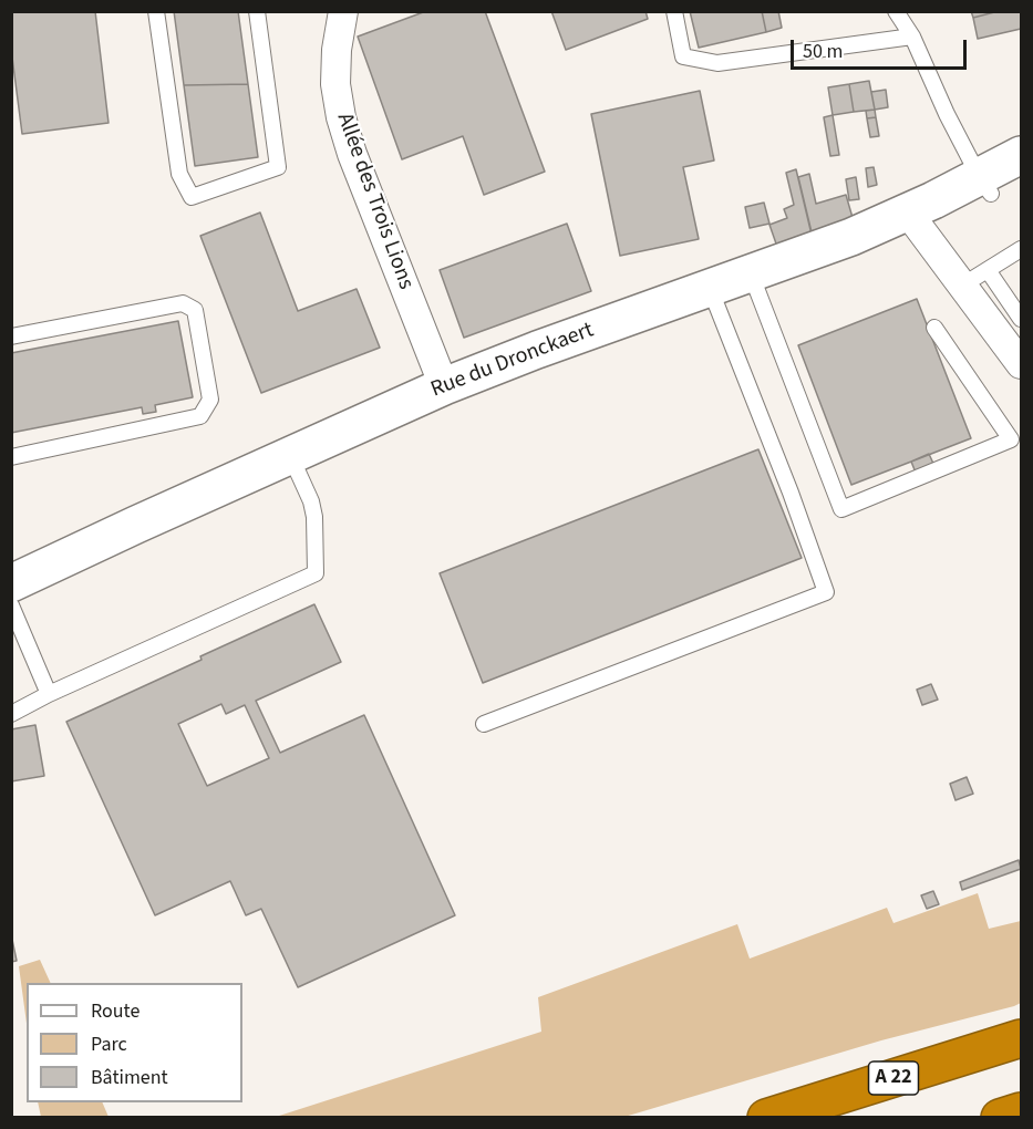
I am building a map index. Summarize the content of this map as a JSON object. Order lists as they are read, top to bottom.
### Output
{
  "streets": {
    "highway": ["A 22"],
    "main road": ["Rue du Dronckaert"],
    "street": ["Allée des Trois Lions"]
  },
  "crossings": [
    ["Allée des Trois Lions", "Rue du Dronckaert"]
  ],
  "legend": ["Route", "Parc", "Bâtiment"],
  "scale_bar": "50 m"
}
